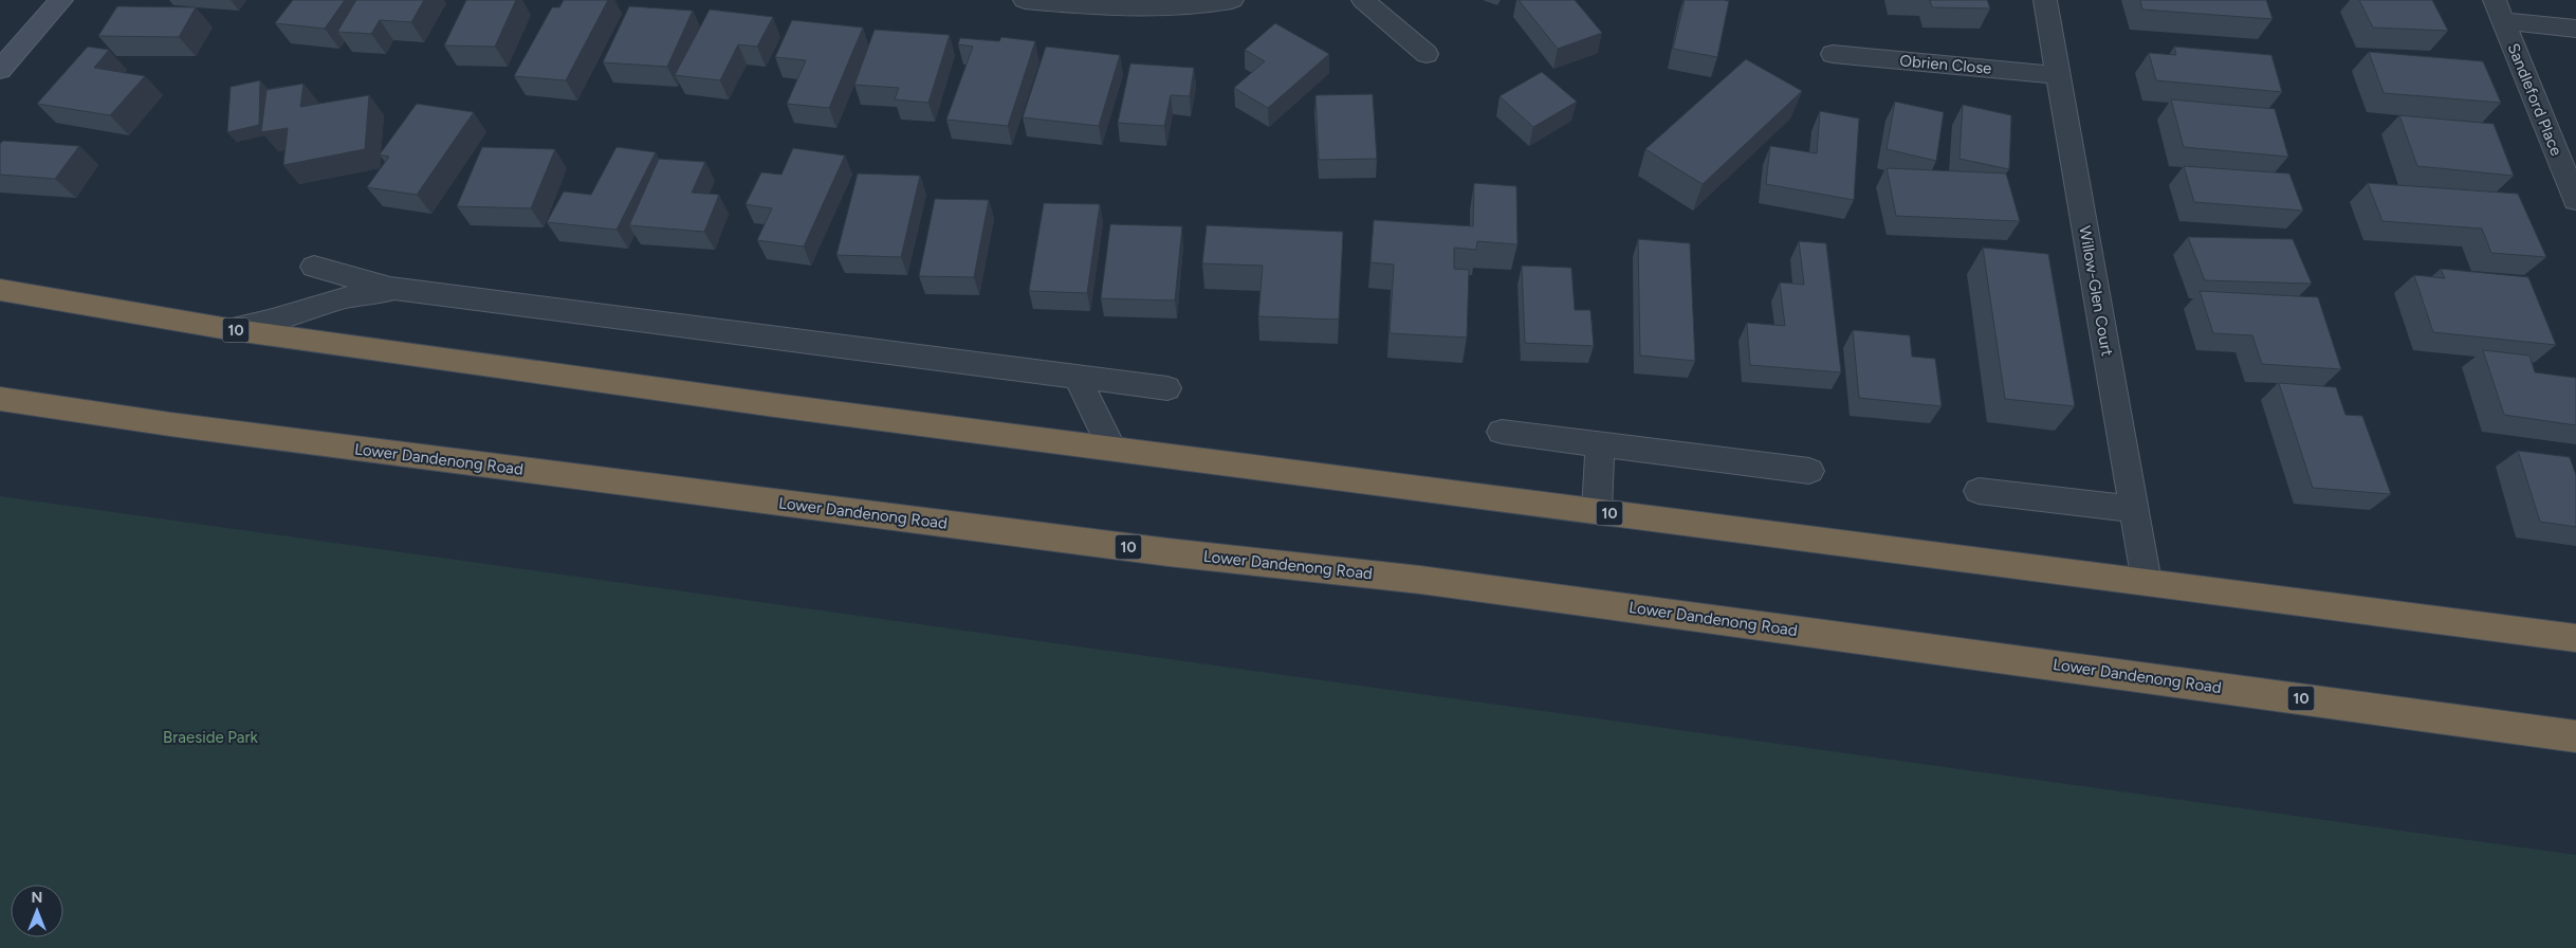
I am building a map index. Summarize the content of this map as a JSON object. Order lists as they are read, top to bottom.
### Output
{
  "streets": {
    "highway": ["10", "Lower Dandenong Road"],
    "street": ["Obrien Close", "Sandleford Place", "Willow-Glen Court"]
  },
  "crossings": [
    ["Obrien Close", "Willow-Glen Court"],
    ["Willow-Glen Court", "10"]
  ],
  "parks": ["Braeside Park"],
  "north": "top"
}
